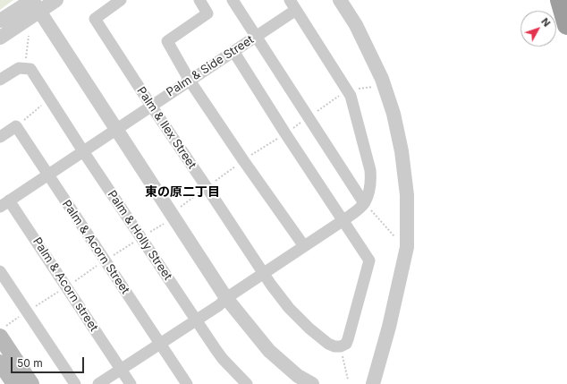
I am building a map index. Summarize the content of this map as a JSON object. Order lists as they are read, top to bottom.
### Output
{
  "streets": {
    "street": [
      "Palm & Side Street",
      "Palm & Ilex Street",
      "Palm & Holly Street",
      "Palm & Acorn Street",
      "Palm & Acorn street"
    ]
  },
  "crossings": [
    ["Palm & Side Street", "Palm & Ilex Street"],
    ["Palm & Side Street", "Palm & Holly Street"],
    ["Palm & Side Street", "Palm & Acorn Street"],
    ["Palm & Side Street", "Palm & Acorn street"]
  ],
  "districts": ["東の原二丁目"],
  "scale_bar": "50 m",
  "north": "top right"
}
